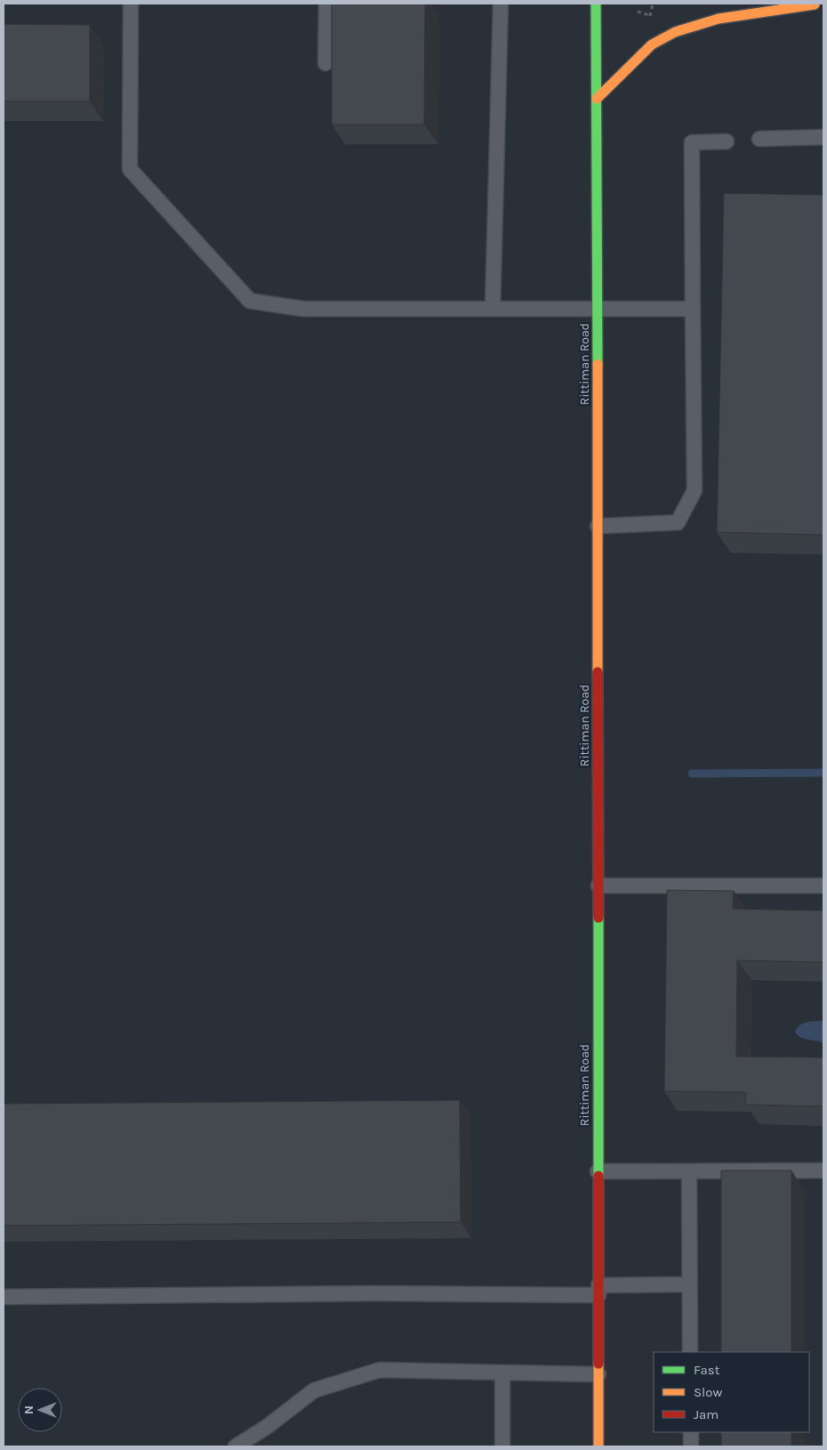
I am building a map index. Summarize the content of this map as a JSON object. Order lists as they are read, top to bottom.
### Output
{
  "streets": {
    "main road": ["Rittiman Road"]
  },
  "legend": ["Fast", "Slow", "Jam"],
  "north": "left"
}
